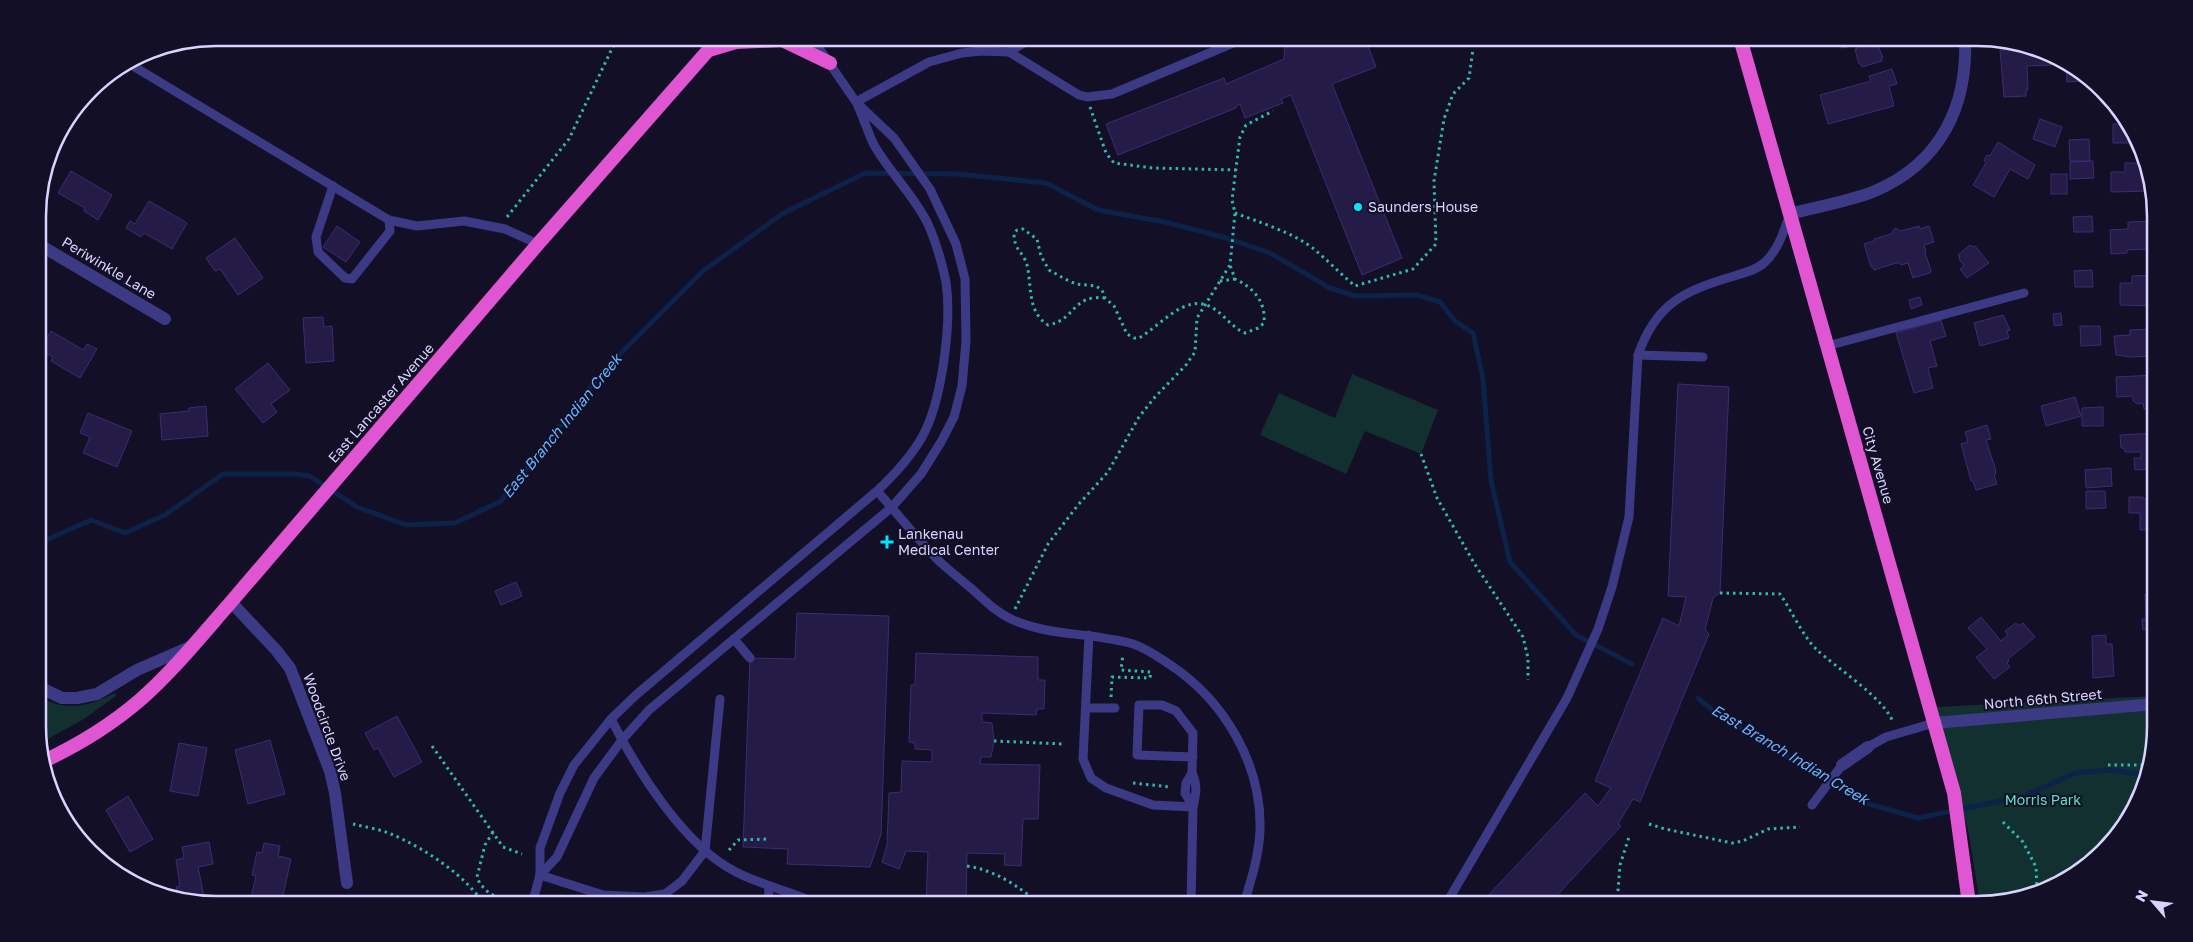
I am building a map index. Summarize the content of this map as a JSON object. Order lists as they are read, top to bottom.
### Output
{
  "streets": {
    "highway": ["East Lancaster Avenue", "City Avenue"],
    "street": ["Periwinkle Lane", "North 66th Street", "Woodcircle Drive"]
  },
  "crossings": [
    ["East Lancaster Avenue", "Woodcircle Drive"],
    ["City Avenue", "North 66th Street"]
  ],
  "water": ["East Branch Indian Creek"],
  "parks": ["Morris Park"],
  "places": {
    "other": ["Saunders House"],
    "health": ["Lankenau Medical Center"]
  },
  "north": "top left"
}
